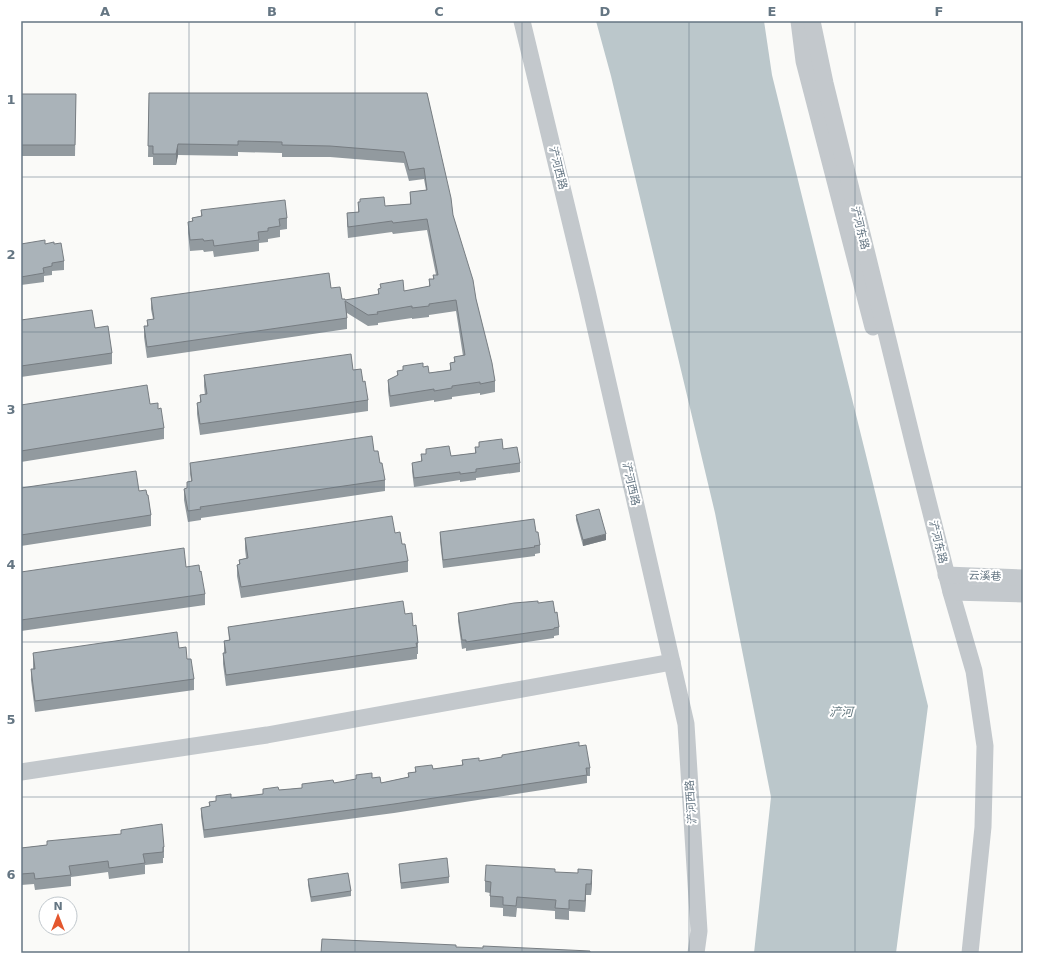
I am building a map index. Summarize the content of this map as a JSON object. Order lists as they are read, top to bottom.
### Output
{
  "streets": {
    "street": ["浐河西路", "浐河东路", "云溪巷"]
  },
  "crossings": [
    ["浐河东路", "云溪巷"]
  ],
  "water": ["浐河"],
  "north": "top",
  "grid": {
    "columns": [
      "A",
      "B",
      "C",
      "D",
      "E",
      "F"
    ],
    "rows": [
      "1",
      "2",
      "3",
      "4",
      "5",
      "6"
    ]
  }
}
